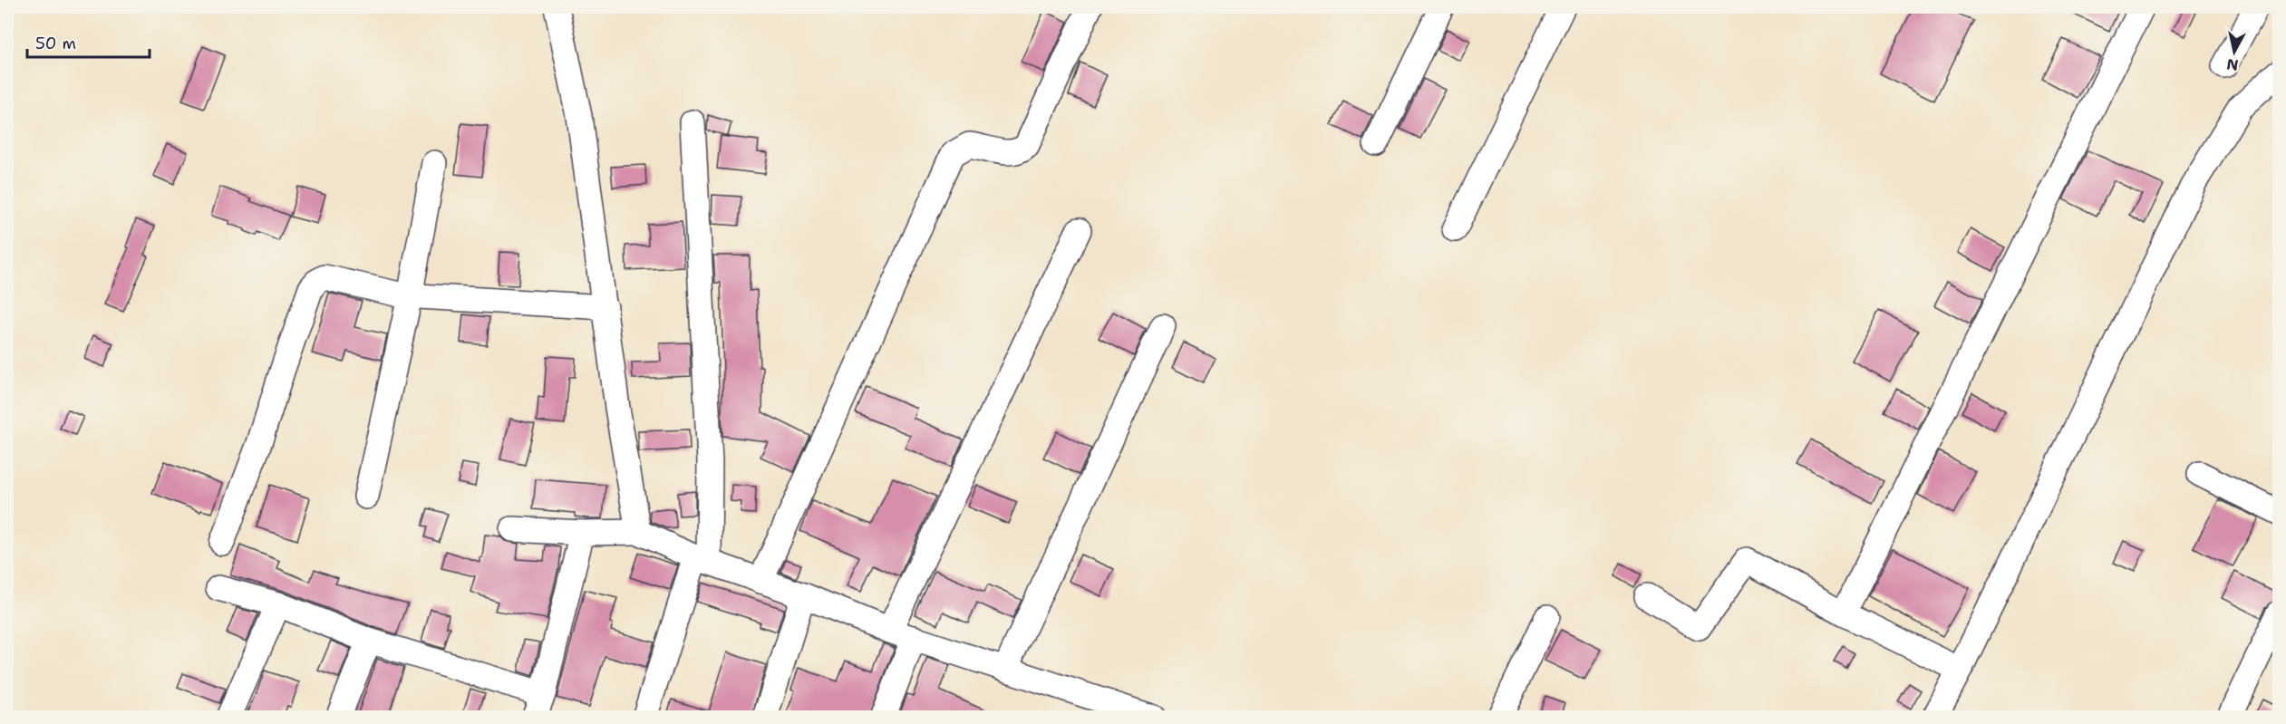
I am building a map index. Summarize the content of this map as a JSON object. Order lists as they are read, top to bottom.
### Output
{
  "scale_bar": "50 m",
  "north": "bottom"
}
